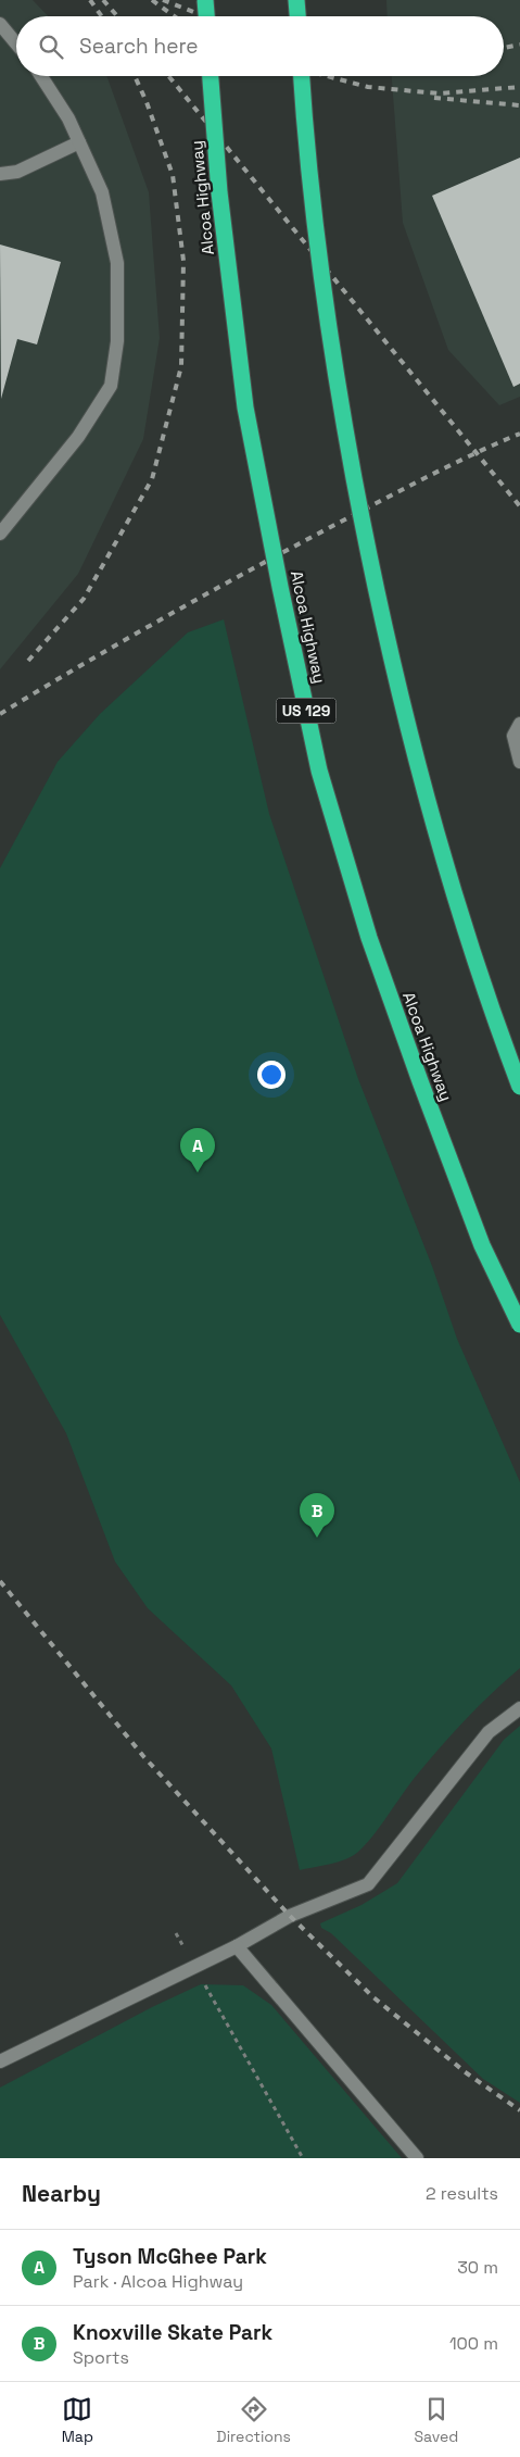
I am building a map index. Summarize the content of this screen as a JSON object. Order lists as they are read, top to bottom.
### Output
{
  "streets": {
    "highway": ["Alcoa Highway", "US 129"]
  },
  "page": {
    "search": "Search here",
    "pins": ["A", "B"],
    "heading": ["Nearby", "2 results"],
    "list": [
      {
        "mark": "A",
        "name": "Tyson McGhee Park",
        "note": "Park · Alcoa Highway",
        "value": "30 m"
      },
      {
        "mark": "B",
        "name": "Knoxville Skate Park",
        "note": "Sports",
        "value": "100 m"
      }
    ],
    "nav": ["Map", "Directions", "Saved"]
  }
}
